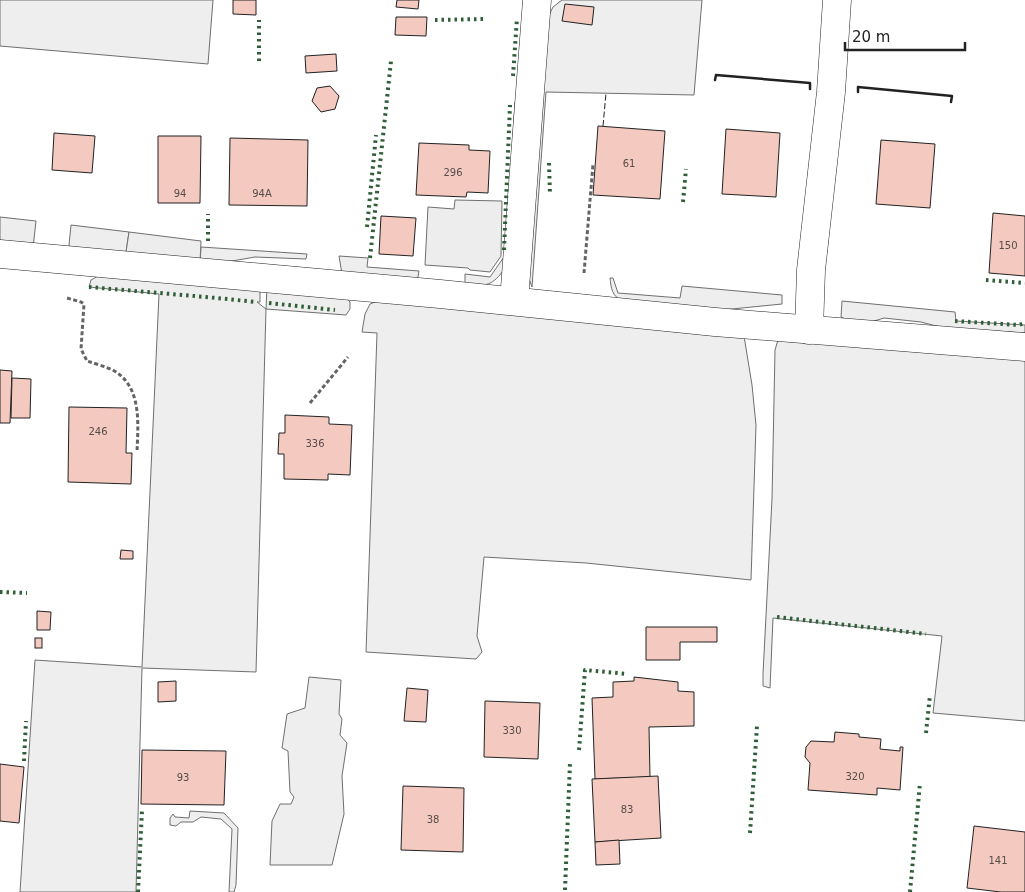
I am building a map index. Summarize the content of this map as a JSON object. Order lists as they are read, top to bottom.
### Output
{
  "house_numbers": [
    "61",
    "296",
    "94",
    "94A",
    "150",
    "246",
    "336",
    "330",
    "320",
    "93",
    "83",
    "38",
    "141"
  ],
  "scale_bar": "20 m"
}
